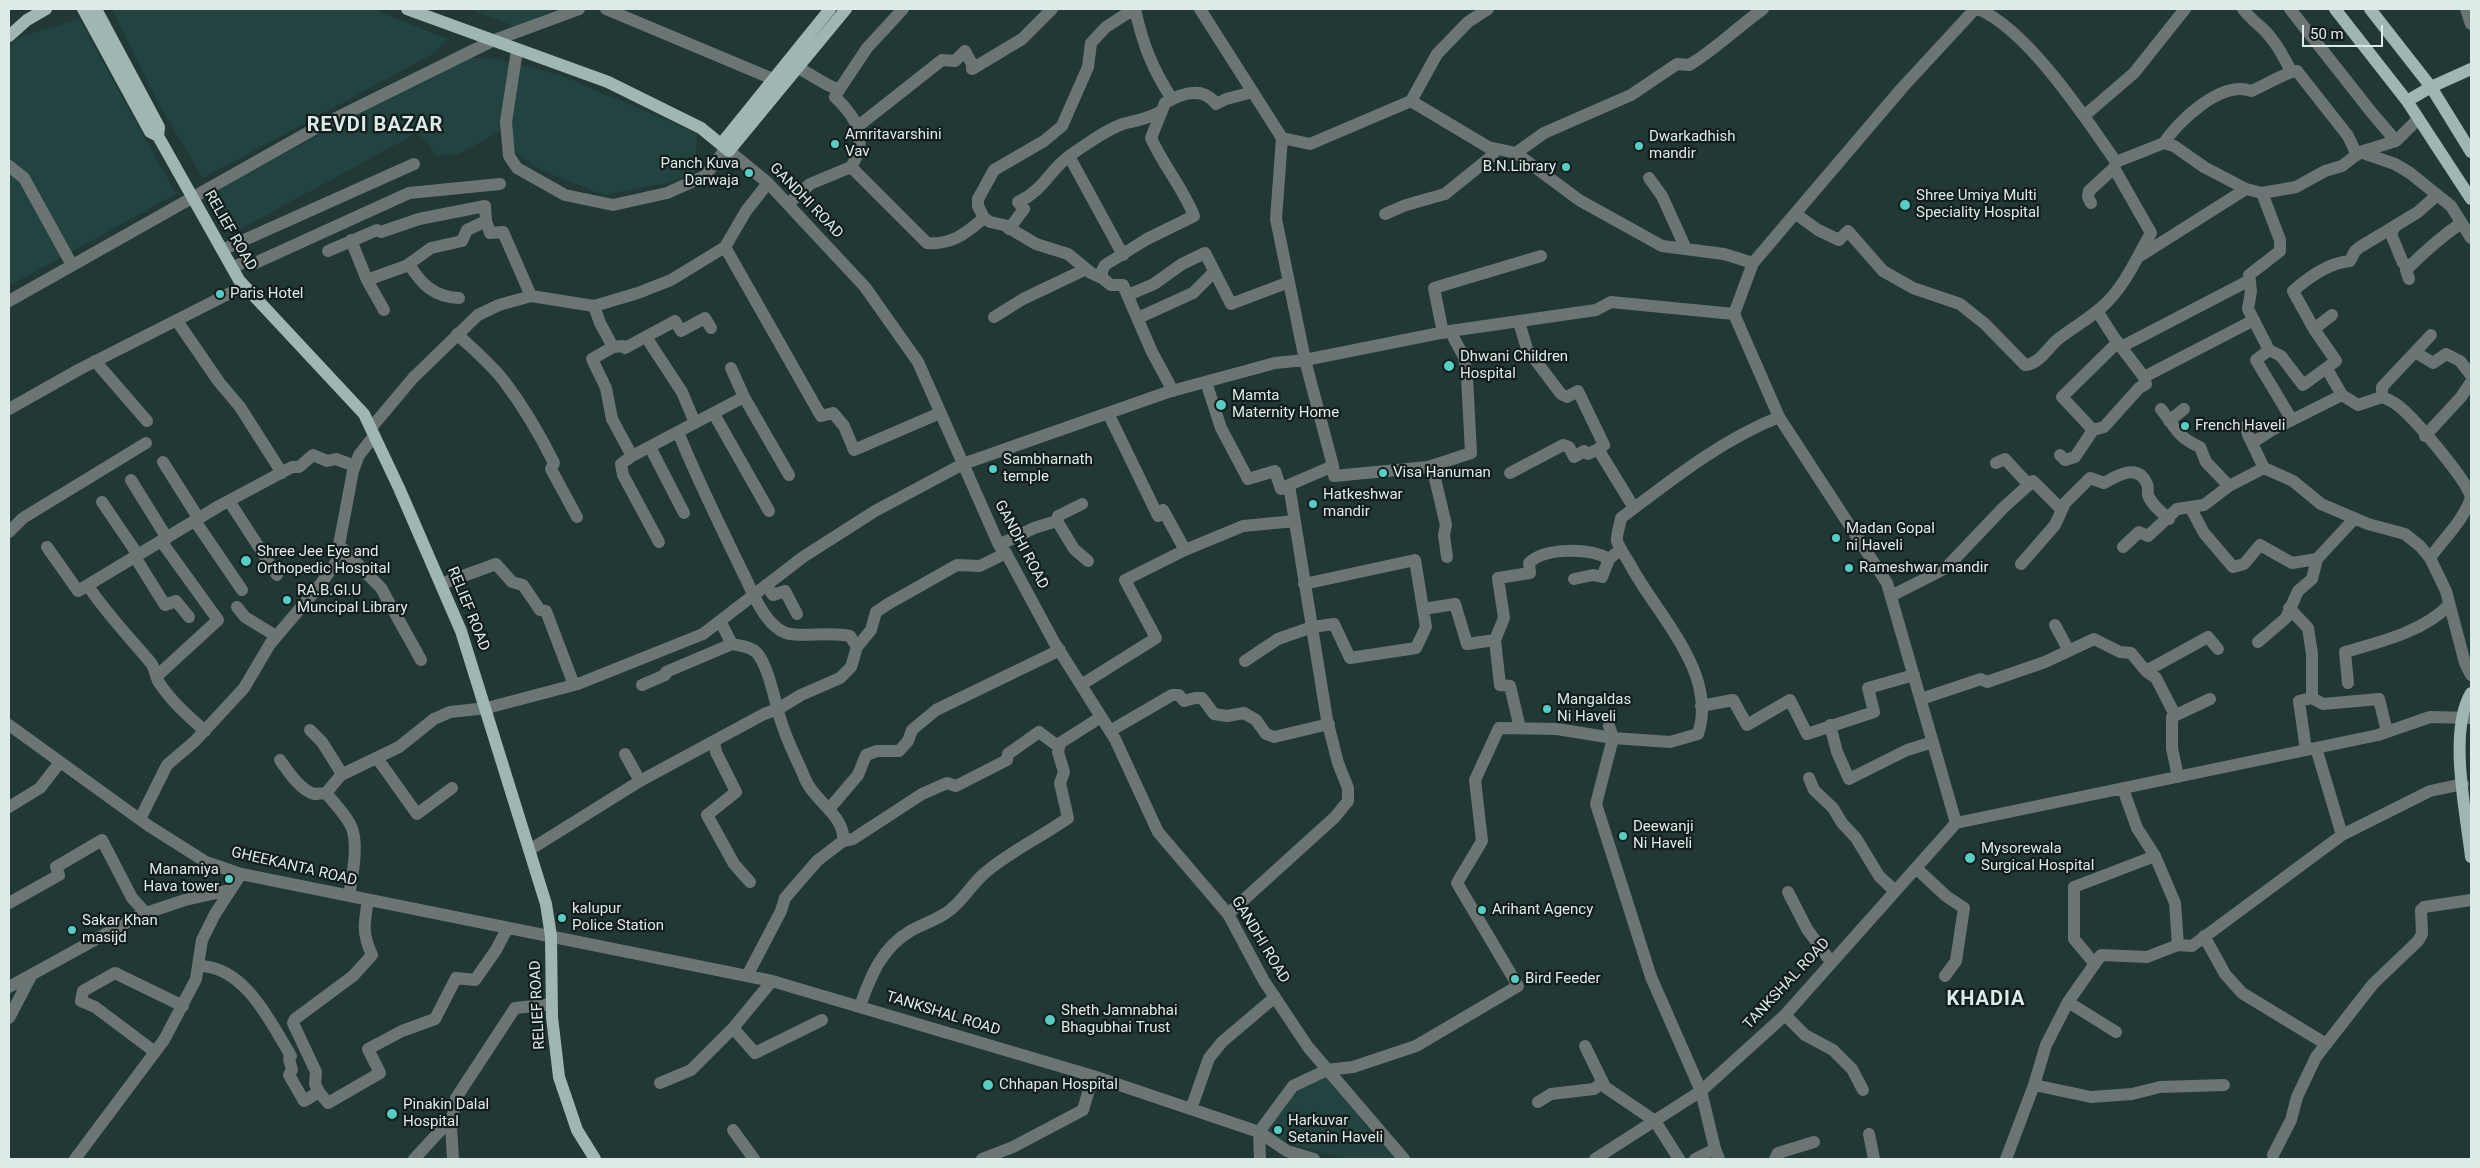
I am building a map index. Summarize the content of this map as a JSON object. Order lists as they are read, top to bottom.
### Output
{
  "streets": {
    "main road": ["GANDHI ROAD", "RELIEF ROAD"],
    "street": ["GHEEKANTA ROAD", "TANKSHAL ROAD"]
  },
  "crossings": [
    ["RELIEF ROAD", "GHEEKANTA ROAD"],
    ["RELIEF ROAD", "TANKSHAL ROAD"],
    ["GHEEKANTA ROAD", "TANKSHAL ROAD"]
  ],
  "districts": ["REVDI BAZAR", "KHADIA"],
  "places": [
    "Amritavarshini Vav",
    "Dwarkadhish mandir",
    "B.N.Library",
    "Panch Kuva Darwaja",
    "Shree Umiya Multi Speciality Hospital",
    "Paris Hotel",
    "Dhwani Children Hospital",
    "Mamta Maternity Home",
    "French Haveli",
    "Sambharnath temple",
    "Visa Hanuman",
    "Hatkeshwar mandir",
    "Madan Gopal ni Haveli",
    "Shree Jee Eye and Orthopedic Hospital",
    "Rameshwar mandir",
    "RA.B.GI.U Muncipal Library",
    "Mangaldas Ni Haveli",
    "Deewanji Ni Haveli",
    "Mysorewala Surgical Hospital",
    "Manamiya Hava tower",
    "Arihant Agency",
    "kalupur Police Station",
    "Sakar Khan masijd",
    "Bird Feeder",
    "Sheth Jamnabhai Bhagubhai Trust",
    "Chhapan Hospital",
    "Pinakin Dalal Hospital",
    "Harkuvar Setanin Haveli"
  ],
  "scale_bar": "50 m"
}
